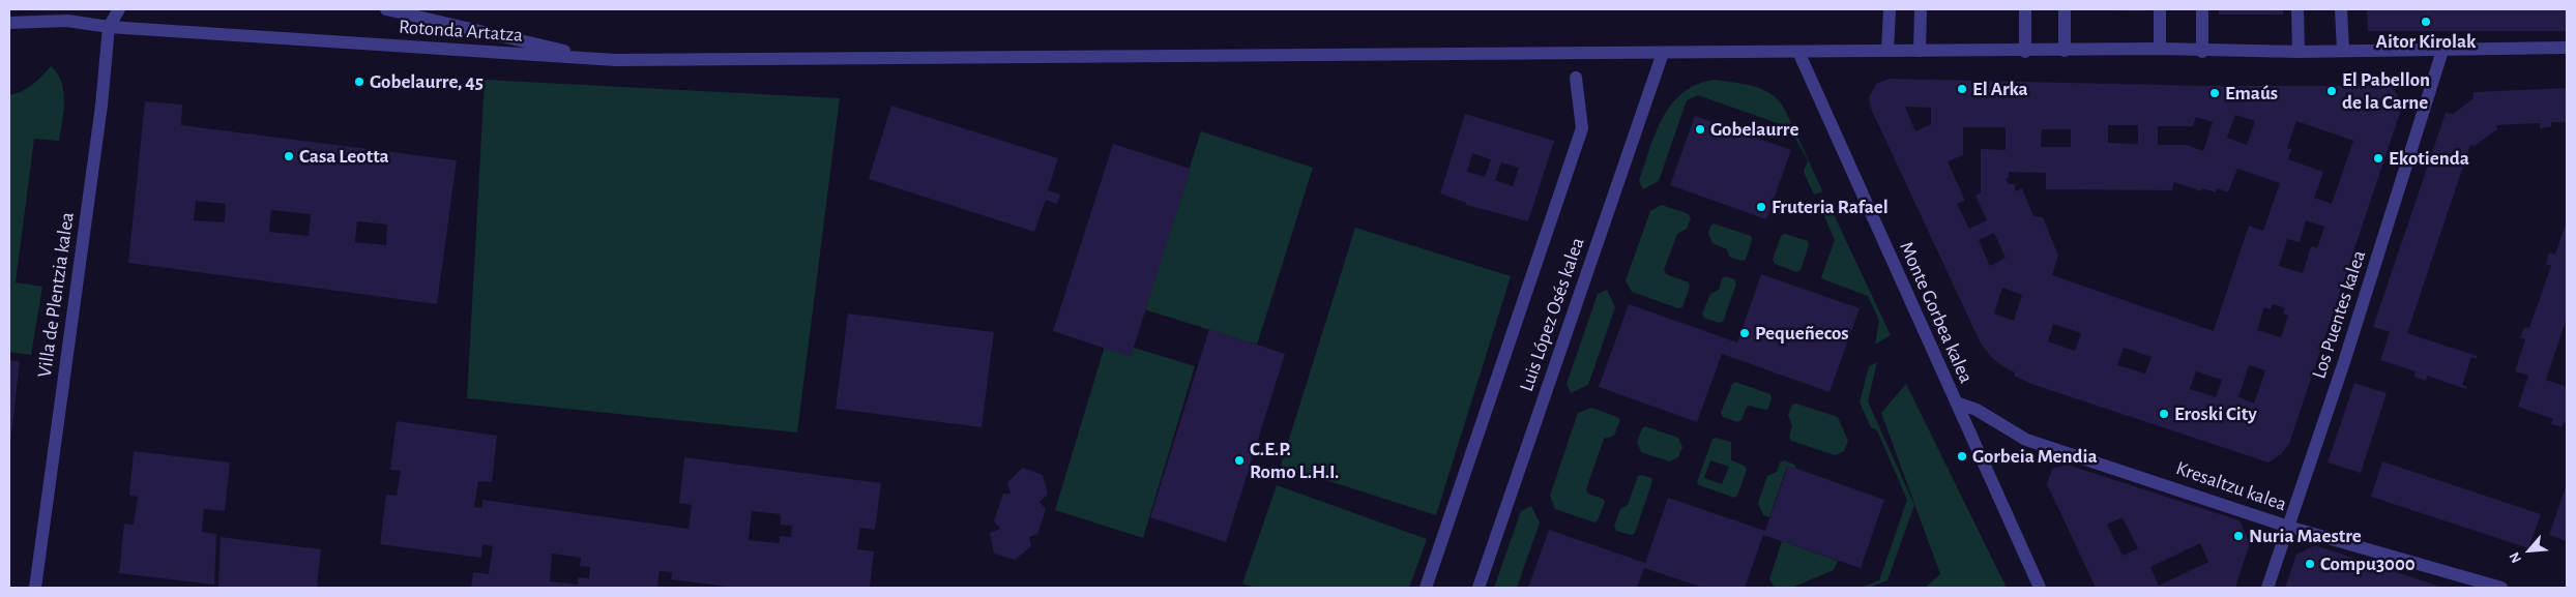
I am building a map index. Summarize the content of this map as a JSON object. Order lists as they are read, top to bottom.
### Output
{
  "streets": {
    "street": [
      "Rotonda Artatza",
      "Villa de Plentzia kalea",
      "Monte Gorbea kalea",
      "Luis López Osés kalea",
      "Los Puentes kalea",
      "Kresaltzu kalea"
    ]
  },
  "crossings": [
    ["Rotonda Artatza", "Villa de Plentzia kalea"],
    ["Monte Gorbea kalea", "Kresaltzu kalea"],
    ["Los Puentes kalea", "Kresaltzu kalea"]
  ],
  "places": [
    "Aitor Kirolak",
    "Gobelaurre, 45",
    "El Arka",
    "El Pabellon de la Carne",
    "Emaús",
    "Gobelaurre",
    "Casa Leotta",
    "Ekotienda",
    "Fruteria Rafael",
    "Pequeñecos",
    "Eroski City",
    "Gorbeia Mendia",
    "C.E.P. Romo L.H.I.",
    "Nuria Maestre",
    "Compu3000"
  ],
  "north": "bottom left"
}
